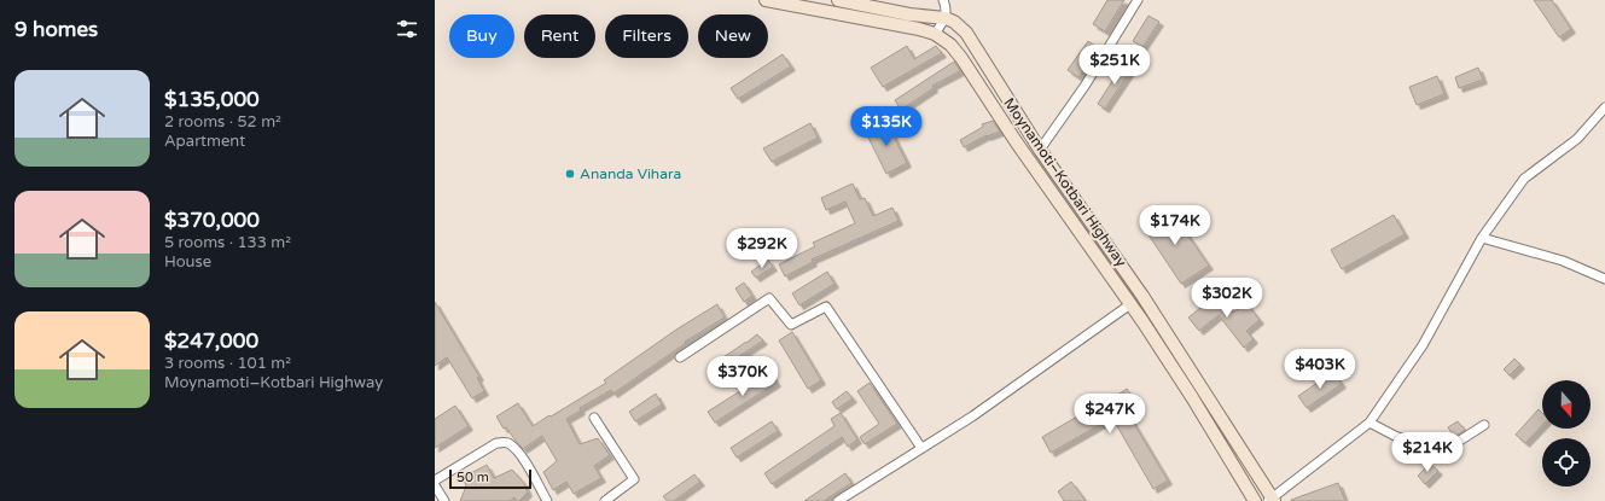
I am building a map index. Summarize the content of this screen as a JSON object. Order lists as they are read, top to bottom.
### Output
{
  "streets": {
    "main road": ["Moynamoti–Kotbari Highway"]
  },
  "places": ["Ananda Vihara"],
  "scale_bar": "50 m",
  "north": "bottom",
  "page": {
    "heading": "9 homes",
    "chip": [
      "Buy",
      "Rent",
      "Filters",
      "New"
    ],
    "price": [
      "$251K",
      "$135K",
      "$174K",
      "$292K",
      "$302K",
      "$403K",
      "$370K",
      "$247K",
      "$214K"
    ],
    "list": [
      {
        "name": "$135,000",
        "note": "2 rooms · 52 m² · Apartment"
      },
      {
        "name": "$370,000",
        "note": "5 rooms · 133 m² · House"
      },
      {
        "name": "$247,000",
        "note": "3 rooms · 101 m² · Moynamoti–Kotbari Highway"
      }
    ],
    "scale": "50 m"
  }
}
